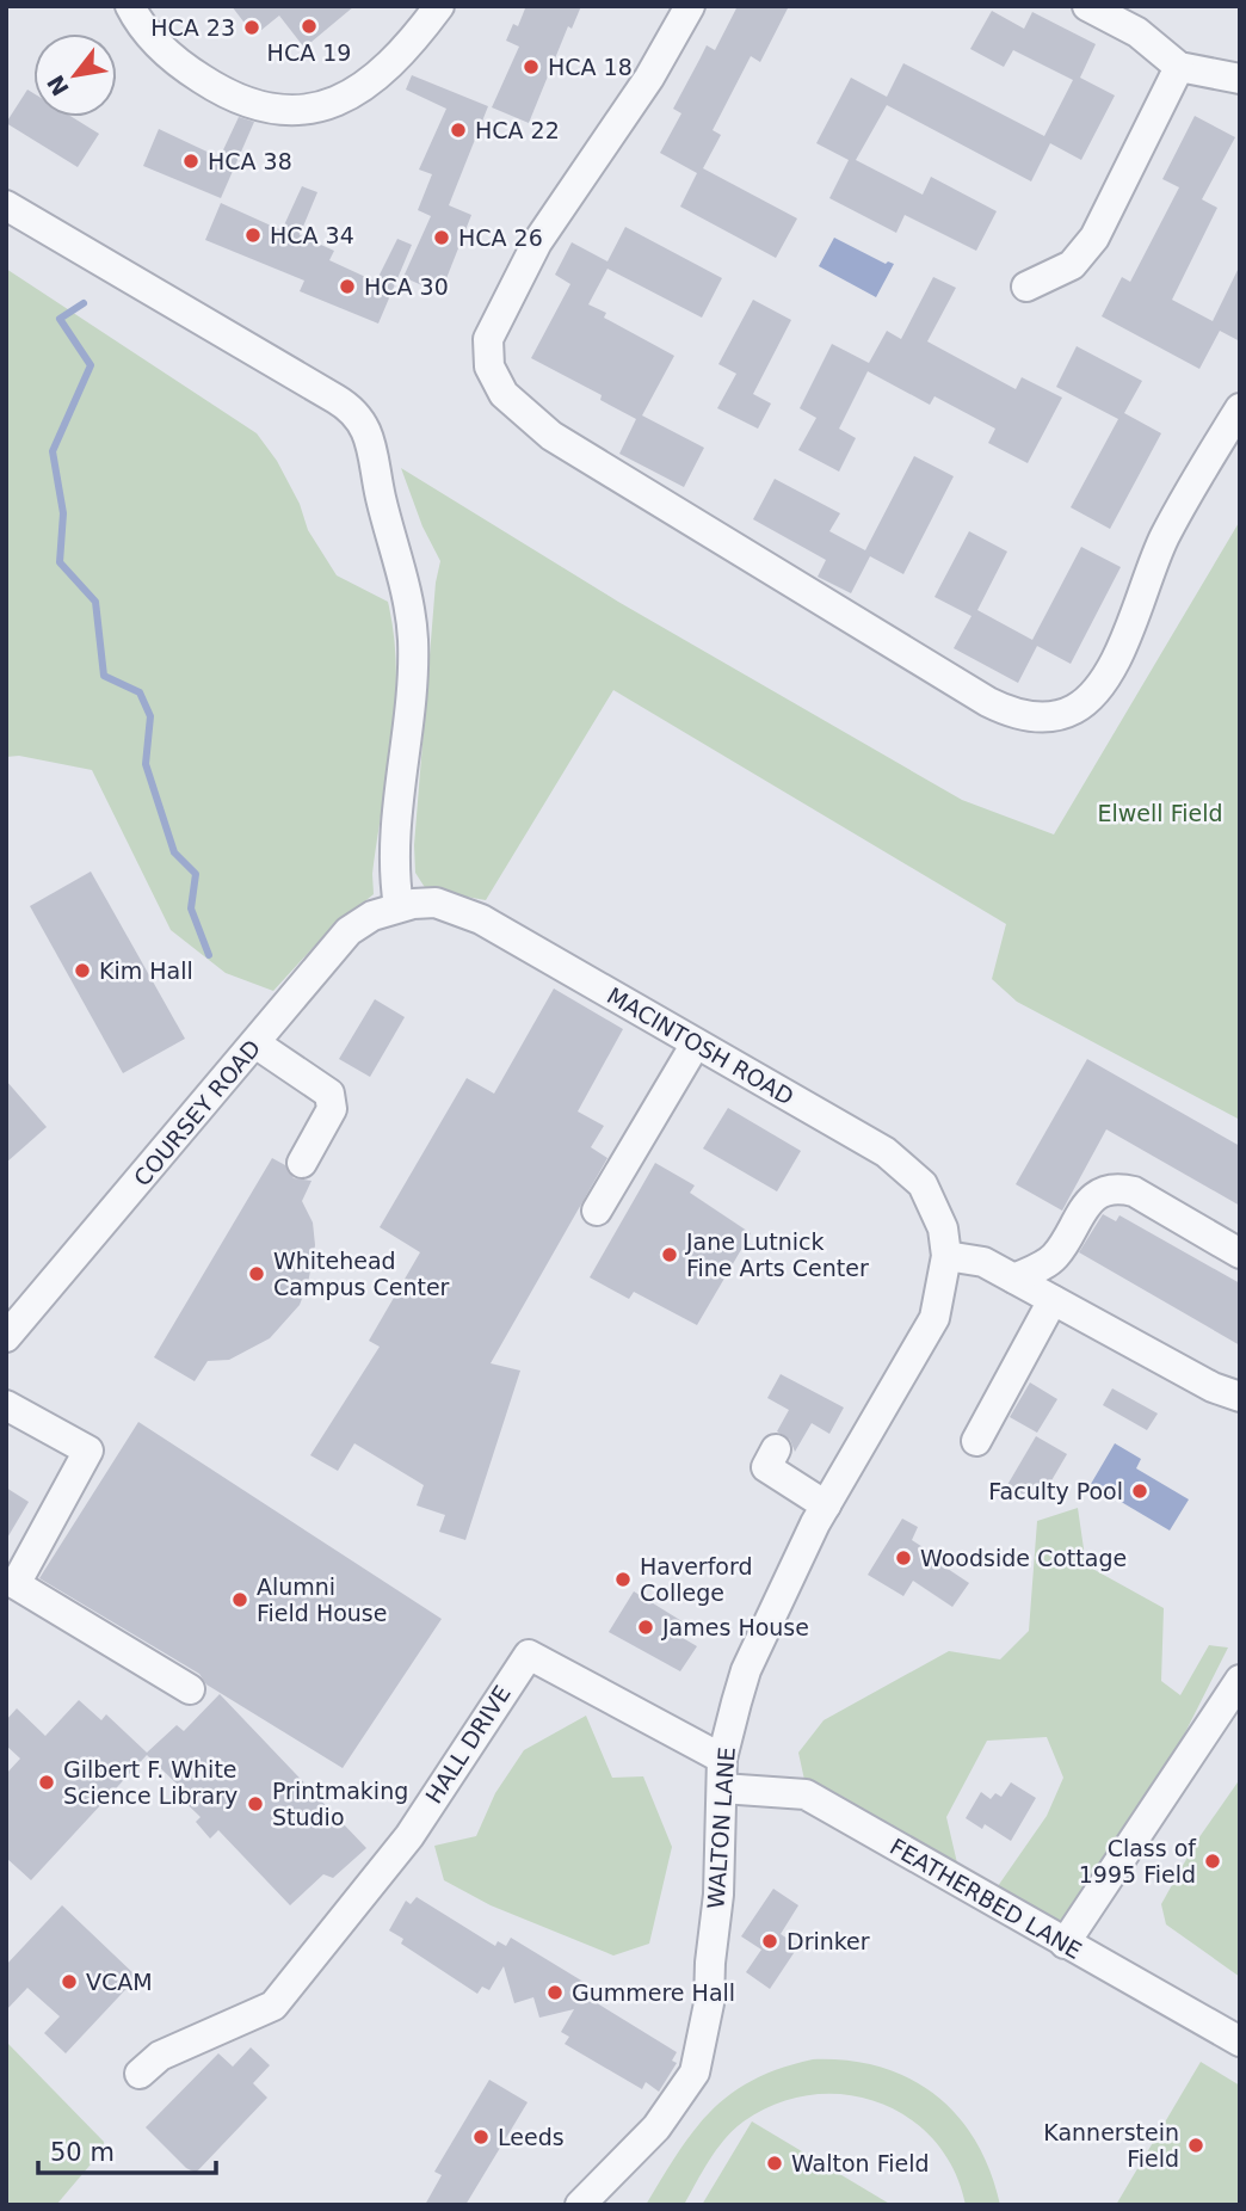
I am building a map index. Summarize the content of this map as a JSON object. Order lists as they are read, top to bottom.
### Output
{
  "streets": {
    "street": [
      "MACINTOSH ROAD",
      "COURSEY ROAD",
      "HALL DRIVE",
      "WALTON LANE",
      "FEATHERBED LANE"
    ]
  },
  "crossings": [
    ["MACINTOSH ROAD", "COURSEY ROAD"],
    ["MACINTOSH ROAD", "WALTON LANE"],
    ["HALL DRIVE", "WALTON LANE"],
    ["WALTON LANE", "FEATHERBED LANE"]
  ],
  "parks": ["Elwell Field"],
  "places": [
    "HCA 19",
    "HCA 23",
    "HCA 18",
    "HCA 22",
    "HCA 38",
    "HCA 34",
    "HCA 26",
    "HCA 30",
    "Kim Hall",
    "Jane Lutnick Fine Arts Center",
    "Whitehead Campus Center",
    "Faculty Pool",
    "Woodside Cottage",
    "Haverford College",
    "Alumni Field House",
    "James House",
    "Gilbert F. White Science Library",
    "Printmaking Studio",
    "Class of 1995 Field",
    "Drinker",
    "VCAM",
    "Gummere Hall",
    "Leeds",
    "Kannerstein Field",
    "Walton Field"
  ],
  "scale_bar": "50 m",
  "north": "bottom left"
}
